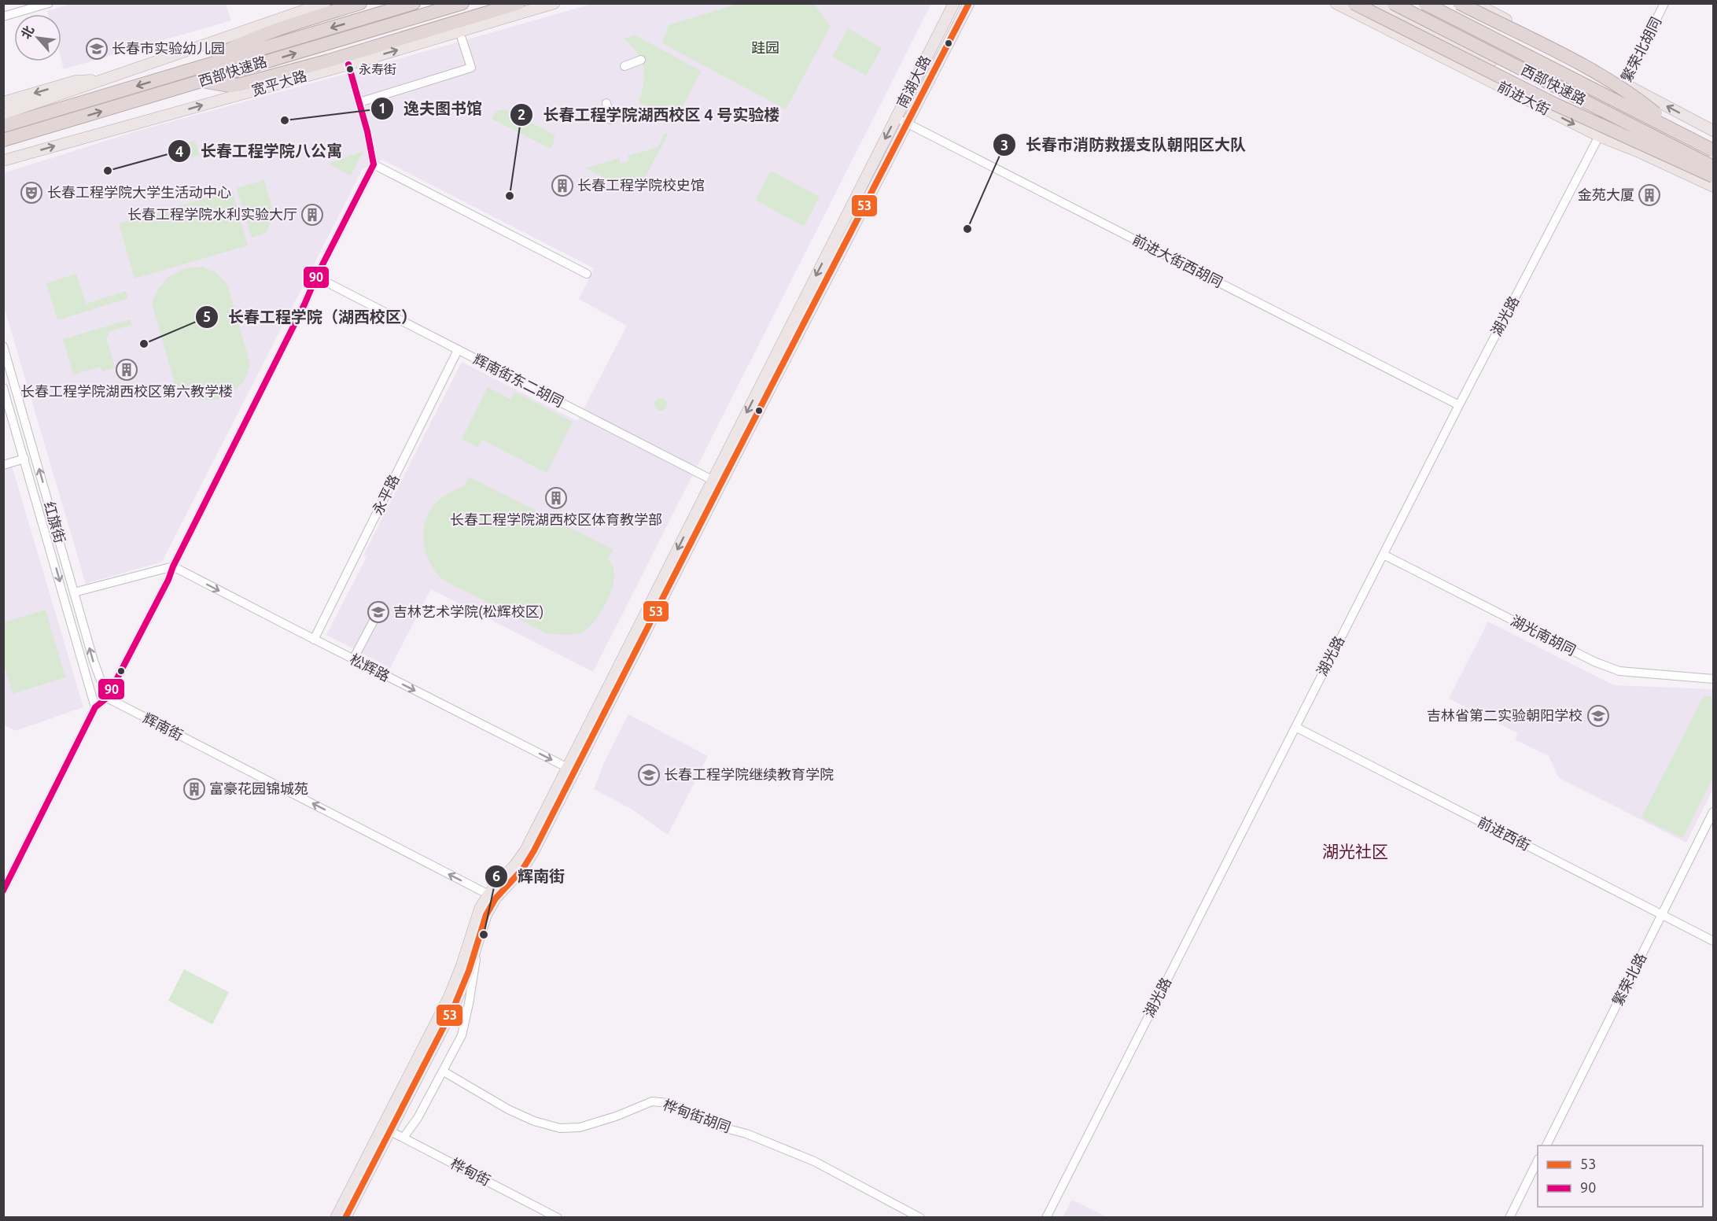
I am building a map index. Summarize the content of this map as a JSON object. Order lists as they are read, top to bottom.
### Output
{
  "streets": {
    "highway": ["西部快速路"],
    "main road": ["南湖大路", "宽平大路", "前进大街"],
    "street": [
      "繁荣北胡同",
      "前进大街西胡同",
      "湖光路",
      "辉南街东二胡同",
      "永平路",
      "红旗街",
      "湖光南胡同",
      "松辉路",
      "辉南街",
      "前进西街",
      "繁荣北路",
      "桦甸街胡同",
      "桦甸街"
    ]
  },
  "crossings": [
    ["繁荣北胡同", "湖光路"],
    ["南湖大路", "前进大街西胡同"],
    ["南湖大路", "辉南街东二胡同"],
    ["南湖大路", "松辉路"],
    ["南湖大路", "辉南街"],
    ["南湖大路", "桦甸街"],
    ["前进大街", "湖光路"],
    ["前进大街西胡同", "湖光路"],
    ["湖光路", "湖光南胡同"],
    ["湖光路", "前进西街"],
    ["辉南街东二胡同", "永平路"],
    ["永平路", "松辉路"],
    ["红旗街", "辉南街"],
    ["前进西街", "繁荣北路"]
  ],
  "one_way": ["松辉路", "辉南街"],
  "districts": ["湖光社区"],
  "parks": ["跬园"],
  "places": {
    "school or university": [
      "长春市实验幼儿园",
      "吉林艺术学院(松辉校区)",
      "吉林省第二实验朝阳学校",
      "长春工程学院继续教育学院"
    ],
    "other": [
      "永寿街",
      "逸夫图书馆",
      "长春工程学院八公寓",
      "长春工程学院湖西校区 4 号实验楼",
      "长春市消防救援支队朝阳区大队",
      "长春工程学院（湖西校区）",
      "辉南街"
    ],
    "building": [
      "长春工程学院校史馆",
      "金苑大厦",
      "长春工程学院水利实验大厅",
      "长春工程学院湖西校区第六教学楼",
      "长春工程学院湖西校区体育教学部",
      "富豪花园锦城苑"
    ],
    "theatre": ["长春工程学院大学生活动中心"]
  },
  "lines": ["transit line 53", "transit line 90"],
  "legend": ["53", "90"],
  "north": "top left"
}
